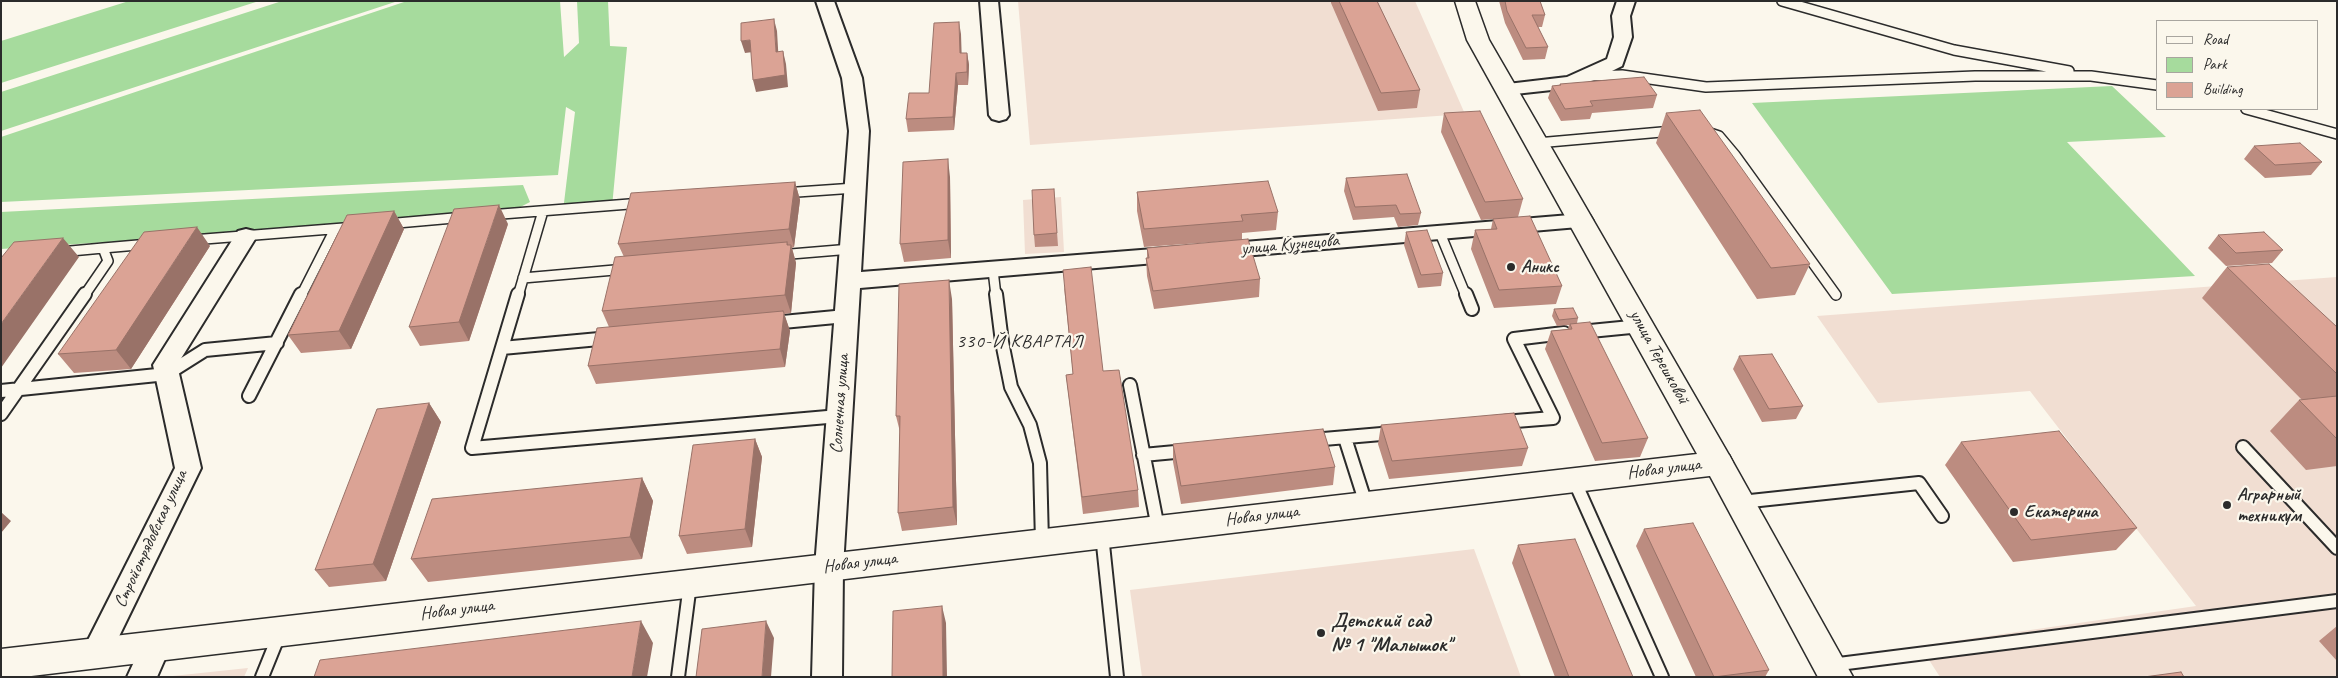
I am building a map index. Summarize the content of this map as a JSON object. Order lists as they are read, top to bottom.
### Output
{
  "streets": {
    "main road": ["улица Терешковой", "Новая улица"],
    "street": ["улица Кузнецова", "Солнечная улица", "Стройотрядовская улица"]
  },
  "crossings": [
    ["улица Кузнецова", "улица Терешковой"],
    ["улица Кузнецова", "Солнечная улица"],
    ["улица Терешковой", "Новая улица"],
    ["Солнечная улица", "Новая улица"],
    ["Новая улица", "Стройотрядовская улица"]
  ],
  "districts": ["330-Й КВАРТАЛ"],
  "places": [
    "Аникс",
    "Аграрный техникум",
    "Екатерина",
    "Детский сад № 1 \"Малышок\""
  ],
  "legend": ["Road", "Park", "Building"]
}
